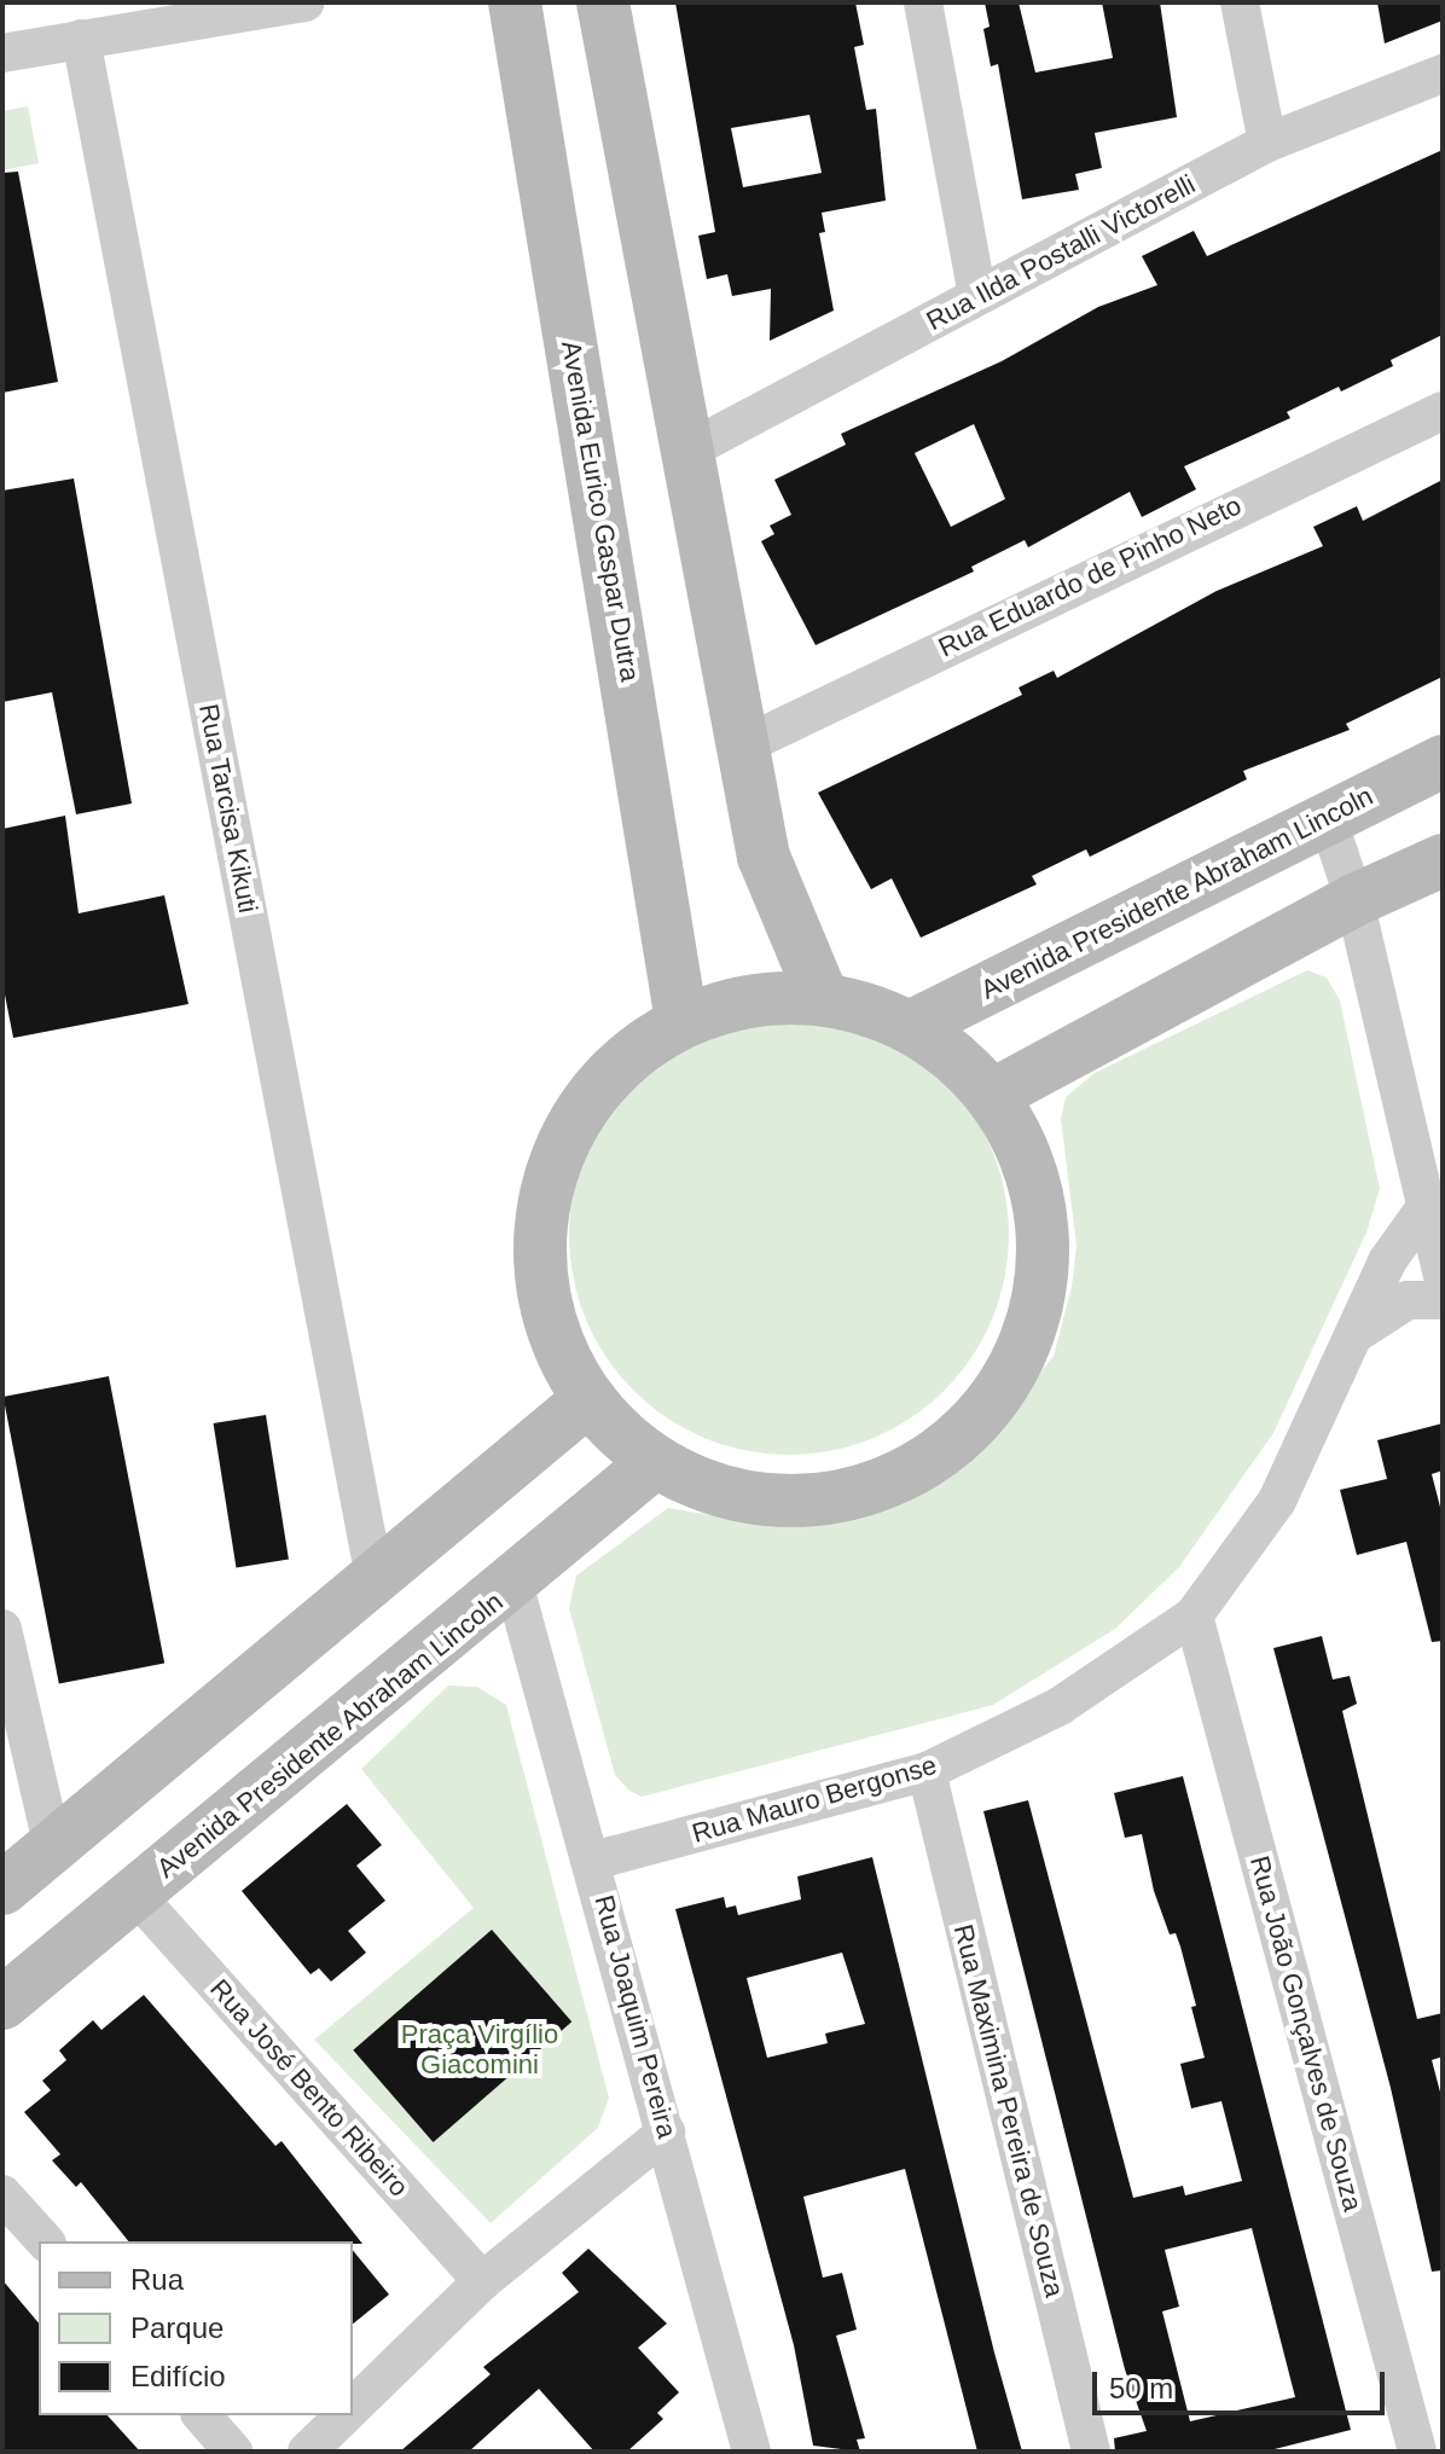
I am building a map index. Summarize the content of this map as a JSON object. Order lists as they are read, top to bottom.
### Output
{
  "streets": {
    "street": [
      "Rua Ilda Postalli Victorelli",
      "Avenida Eurico Gaspar Dutra",
      "Rua Eduardo de Pinho Neto",
      "Rua Tarcisa Kikuti",
      "Avenida Presidente Abraham Lincoln",
      "Rua Mauro Bergonse",
      "Rua Joaquim Pereira",
      "Rua João Gonçalves de Souza",
      "Rua José Bento Ribeiro",
      "Rua Maximina Pereira de Souza"
    ]
  },
  "crossings": [
    ["Avenida Presidente Abraham Lincoln", "Rua Joaquim Pereira"],
    ["Avenida Presidente Abraham Lincoln", "Rua José Bento Ribeiro"],
    ["Rua Mauro Bergonse", "Rua Joaquim Pereira"],
    ["Rua Mauro Bergonse", "Rua João Gonçalves de Souza"],
    ["Rua Mauro Bergonse", "Rua Maximina Pereira de Souza"]
  ],
  "parks": ["Praça Virgílio Giacomini"],
  "legend": ["Rua", "Parque", "Edifício"],
  "scale_bar": "50 m"
}
